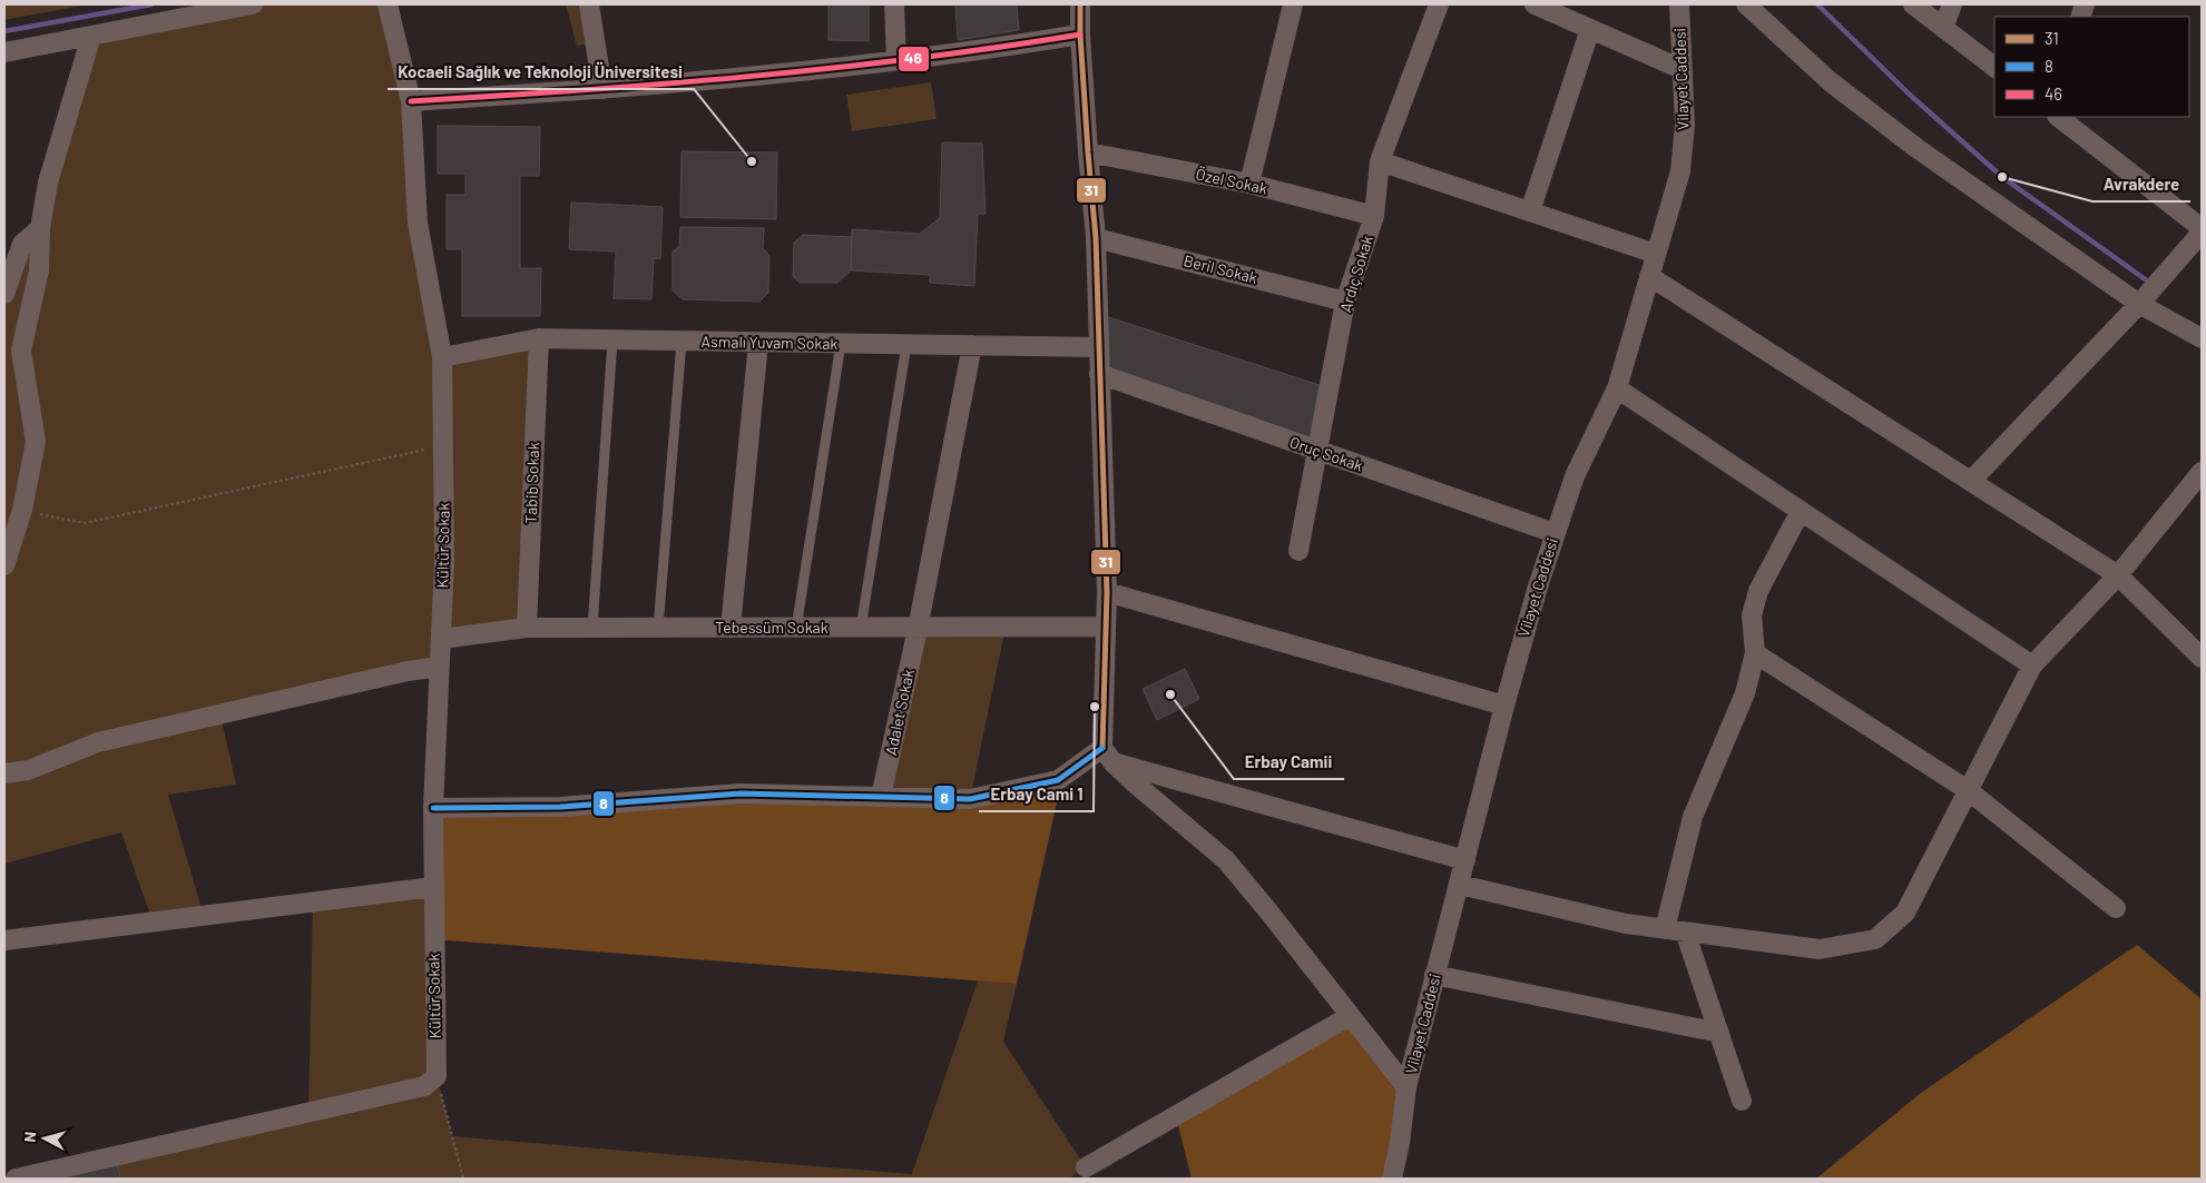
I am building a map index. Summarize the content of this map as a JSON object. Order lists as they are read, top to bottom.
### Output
{
  "streets": {
    "street": [
      "Vilayet Caddesi",
      "Özel Sokak",
      "Beril Sokak",
      "Ardıç Sokak",
      "Asmalı Yuvam Sokak",
      "Oruç Sokak",
      "Tabib Sokak",
      "Kültür Sokak",
      "Tebessüm Sokak",
      "Adalet Sokak"
    ]
  },
  "crossings": [
    ["Vilayet Caddesi", "Oruç Sokak"],
    ["Özel Sokak", "Ardıç Sokak"],
    ["Beril Sokak", "Ardıç Sokak"],
    ["Ardıç Sokak", "Oruç Sokak"],
    ["Asmalı Yuvam Sokak", "Tabib Sokak"],
    ["Asmalı Yuvam Sokak", "Kültür Sokak"],
    ["Asmalı Yuvam Sokak", "Adalet Sokak"],
    ["Tabib Sokak", "Tebessüm Sokak"],
    ["Kültür Sokak", "Tebessüm Sokak"],
    ["Tebessüm Sokak", "Adalet Sokak"]
  ],
  "places": [
    "Kocaeli Sağlık ve Teknoloji Üniversitesi",
    "Avrakdere",
    "Erbay Camii",
    "Erbay Cami 1"
  ],
  "lines": ["transit line 31", "transit line 46", "transit line 8"],
  "legend": ["31", "8", "46"],
  "north": "left"
}
